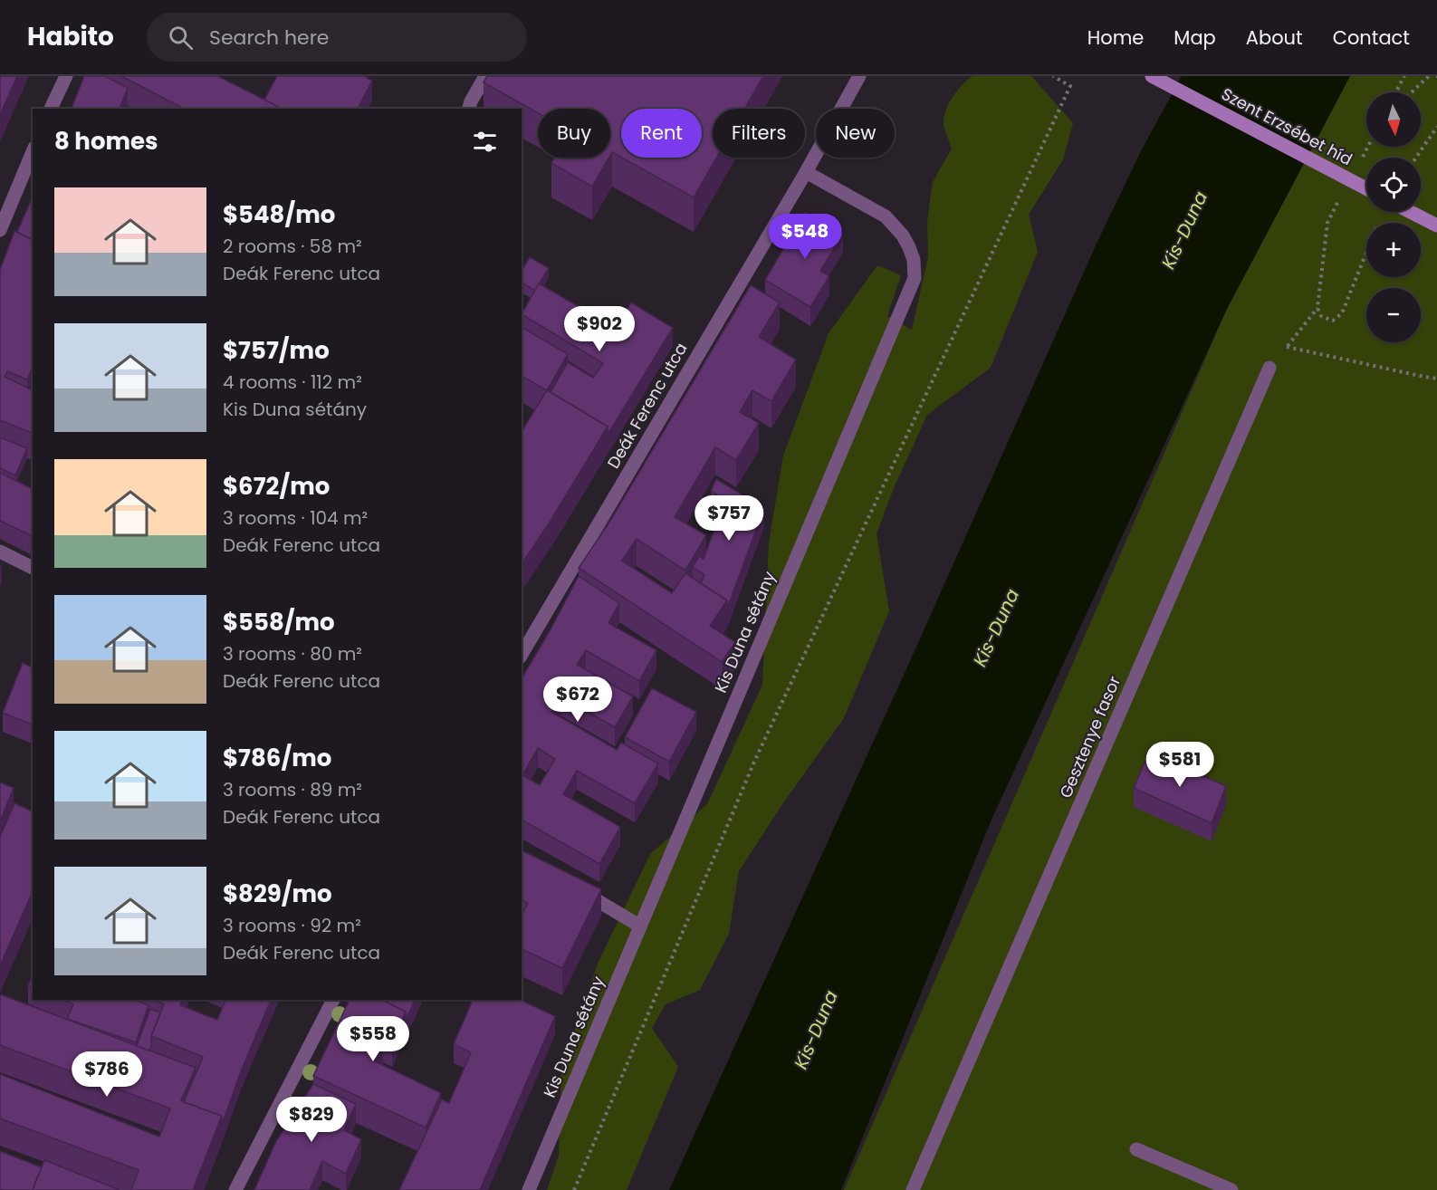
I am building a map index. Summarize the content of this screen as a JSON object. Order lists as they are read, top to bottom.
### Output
{
  "streets": {
    "main road": ["Szent Erzsébet híd"],
    "street": ["Deák Ferenc utca", "Kis Duna sétány", "Gesztenye fasor"]
  },
  "crossings": [
    ["Deák Ferenc utca", "Kis Duna sétány"]
  ],
  "water": ["Kis-Duna"],
  "north": "bottom",
  "page": {
    "header": "Habito",
    "search": "Search here",
    "nav": [
      "Home",
      "Map",
      "About",
      "Contact"
    ],
    "map_buttons": ["+", "−"],
    "chip": [
      "Buy",
      "Rent",
      "Filters",
      "New"
    ],
    "heading": "8 homes",
    "list": [
      {
        "name": "$548/mo",
        "note": "2 rooms · 58 m² · Deák Ferenc utca"
      },
      {
        "name": "$757/mo",
        "note": "4 rooms · 112 m² · Kis Duna sétány"
      },
      {
        "name": "$672/mo",
        "note": "3 rooms · 104 m² · Deák Ferenc utca"
      },
      {
        "name": "$558/mo",
        "note": "3 rooms · 80 m² · Deák Ferenc utca"
      },
      {
        "name": "$786/mo",
        "note": "3 rooms · 89 m² · Deák Ferenc utca"
      },
      {
        "name": "$829/mo",
        "note": "3 rooms · 92 m² · Deák Ferenc utca"
      }
    ],
    "price": [
      "$548",
      "$902",
      "$757",
      "$672",
      "$581",
      "$558",
      "$786",
      "$829"
    ]
  }
}
